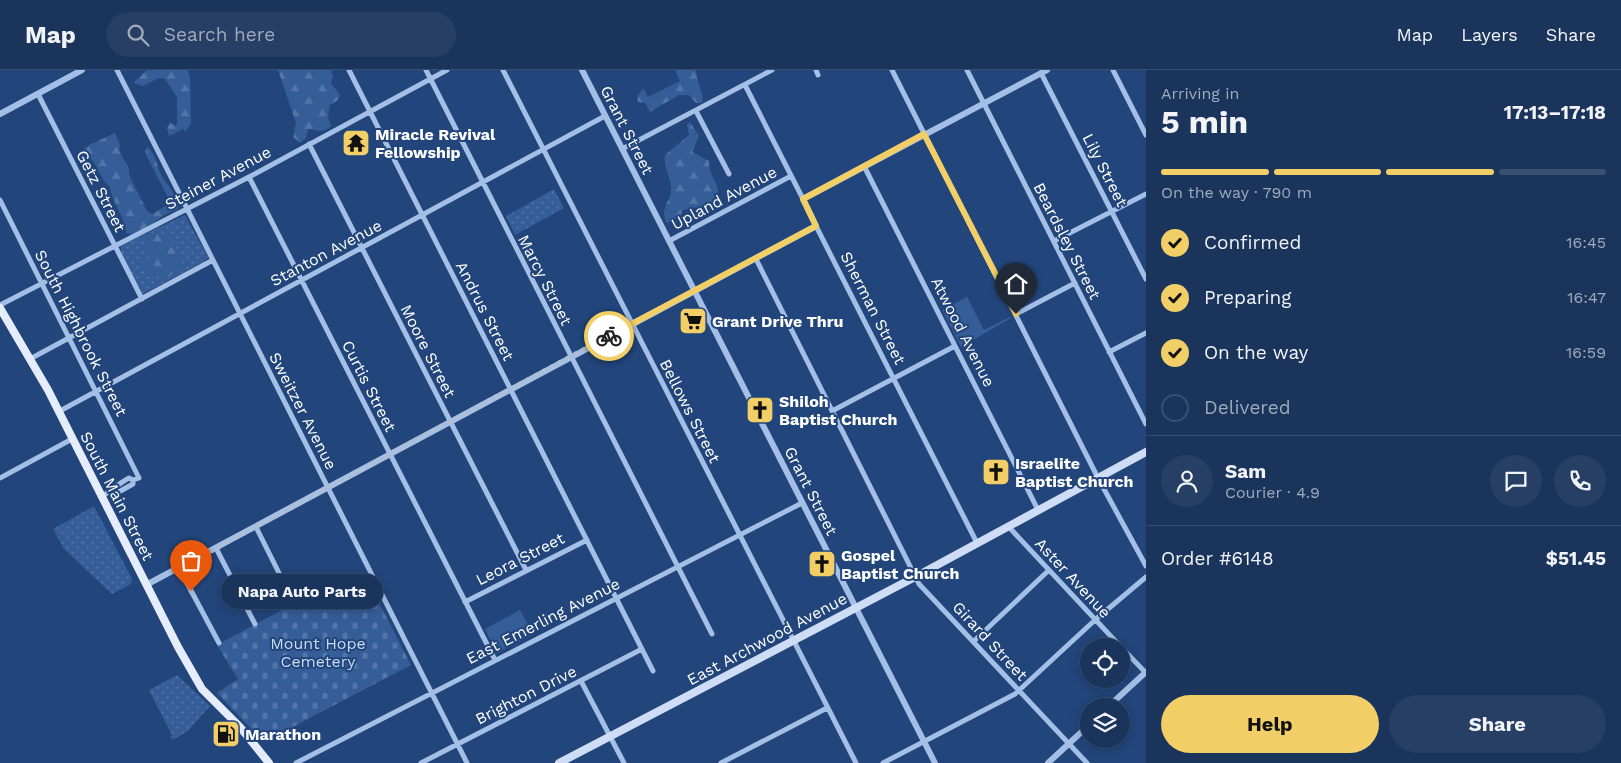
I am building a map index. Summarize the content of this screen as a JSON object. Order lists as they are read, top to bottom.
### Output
{
  "streets": {
    "main road": ["South Main Street", "East Archwood Avenue"],
    "street": [
      "Grant Street",
      "Lily Street",
      "Steiner Avenue",
      "Getz Street",
      "Upland Avenue",
      "Beardsley Street",
      "Stanton Avenue",
      "Marcy Street",
      "Sherman Street",
      "Andrus Street",
      "Atwood Avenue",
      "South Highbrook Street",
      "Moore Street",
      "Curtis Street",
      "Sweitzer Avenue",
      "Bellows Street",
      "Leora Street",
      "Aster Avenue",
      "East Emerling Avenue",
      "Girard Street",
      "Brighton Drive"
    ]
  },
  "crossings": [
    ["Grant Street", "Upland Avenue"],
    ["Grant Street", "Stanton Avenue"],
    ["Grant Street", "East Emerling Avenue"],
    ["Grant Street", "East Archwood Avenue"],
    ["Steiner Avenue", "Getz Street"],
    ["Steiner Avenue", "Marcy Street"],
    ["Steiner Avenue", "Andrus Street"],
    ["Steiner Avenue", "South Highbrook Street"],
    ["Steiner Avenue", "Moore Street"],
    ["Steiner Avenue", "Curtis Street"],
    ["Steiner Avenue", "Sweitzer Avenue"],
    ["Steiner Avenue", "South Main Street"],
    ["Upland Avenue", "Sherman Street"],
    ["Stanton Avenue", "Marcy Street"],
    ["Stanton Avenue", "Andrus Street"],
    ["Stanton Avenue", "South Highbrook Street"],
    ["Stanton Avenue", "Moore Street"],
    ["Stanton Avenue", "Curtis Street"],
    ["Stanton Avenue", "Sweitzer Avenue"],
    ["Stanton Avenue", "Bellows Street"],
    ["Stanton Avenue", "South Main Street"],
    ["Marcy Street", "East Emerling Avenue"],
    ["Sherman Street", "East Archwood Avenue"],
    ["Andrus Street", "Leora Street"],
    ["Andrus Street", "East Emerling Avenue"],
    ["Andrus Street", "Brighton Drive"],
    ["Atwood Avenue", "East Archwood Avenue"],
    ["South Highbrook Street", "South Main Street"],
    ["Moore Street", "Leora Street"],
    ["Curtis Street", "Leora Street"],
    ["Curtis Street", "East Emerling Avenue"],
    ["Sweitzer Avenue", "East Emerling Avenue"],
    ["Sweitzer Avenue", "Brighton Drive"],
    ["Bellows Street", "East Emerling Avenue"],
    ["Bellows Street", "East Archwood Avenue"],
    ["Aster Avenue", "East Archwood Avenue"],
    ["East Archwood Avenue", "Girard Street"]
  ],
  "parks": ["Mount Hope Cemetery"],
  "places": {
    "temple": ["Miracle Revival Fellowship"],
    "supermarket": ["Grant Drive Thru"],
    "church": ["Shiloh Baptist Church", "Israelite Baptist Church", "Gospel Baptist Church"],
    "other": ["Napa Auto Parts"],
    "fuel station": ["Marathon"]
  },
  "page": {
    "header": "Map",
    "search": "Search here",
    "nav": ["Map", "Layers", "Share"],
    "heading": ["5 min", "Arriving in", "17:13–17:18"],
    "panel": [
      "Sam",
      "Courier · 4.9",
      "Order #6148",
      "$51.45"
    ],
    "bar": "On the way · 790 m",
    "list": [
      ["Confirmed", "16:45"],
      ["Preparing", "16:47"],
      ["On the way", "16:59"],
      "Delivered"
    ],
    "bubble": "Napa Auto Parts",
    "buttons": ["Help", "Share"]
  }
}
